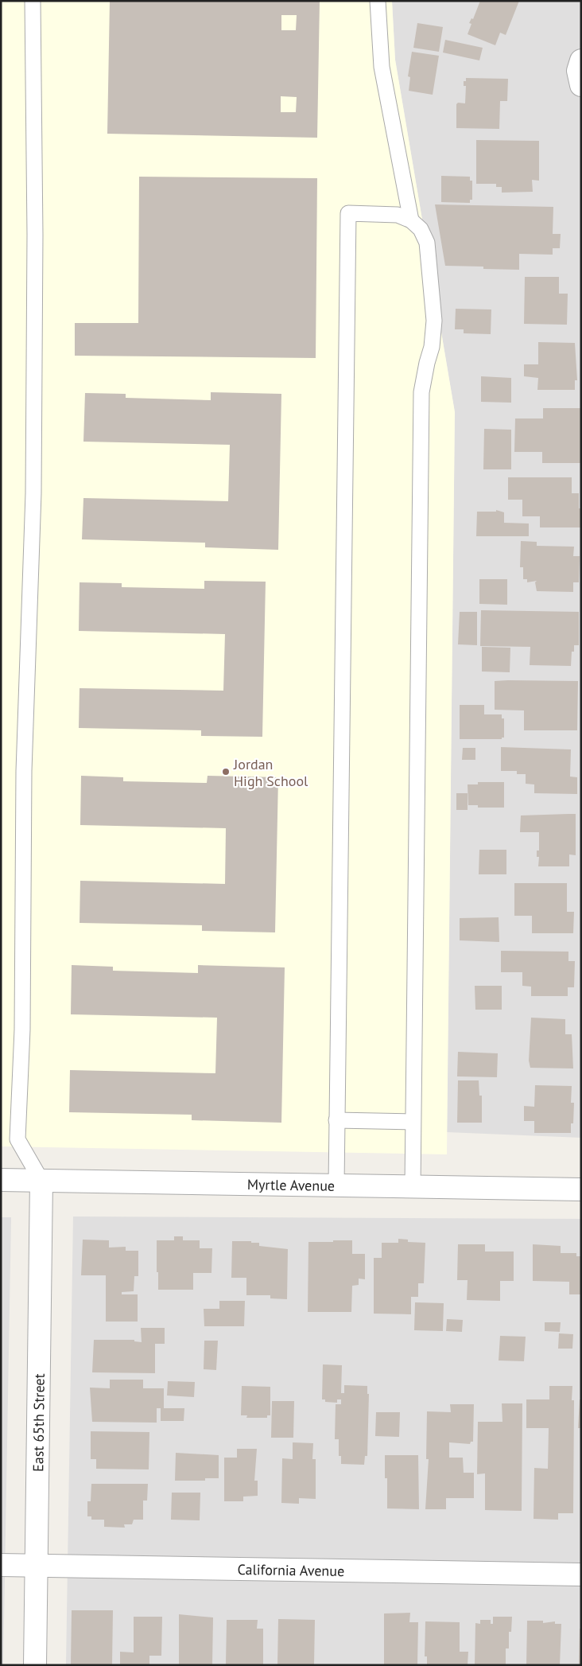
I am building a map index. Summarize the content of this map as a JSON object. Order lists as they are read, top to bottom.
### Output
{
  "streets": {
    "street": ["Myrtle Avenue", "East 65th Street", "California Avenue"]
  },
  "crossings": [
    ["Myrtle Avenue", "East 65th Street"],
    ["East 65th Street", "California Avenue"]
  ],
  "places": ["Jordan High School"]
}
